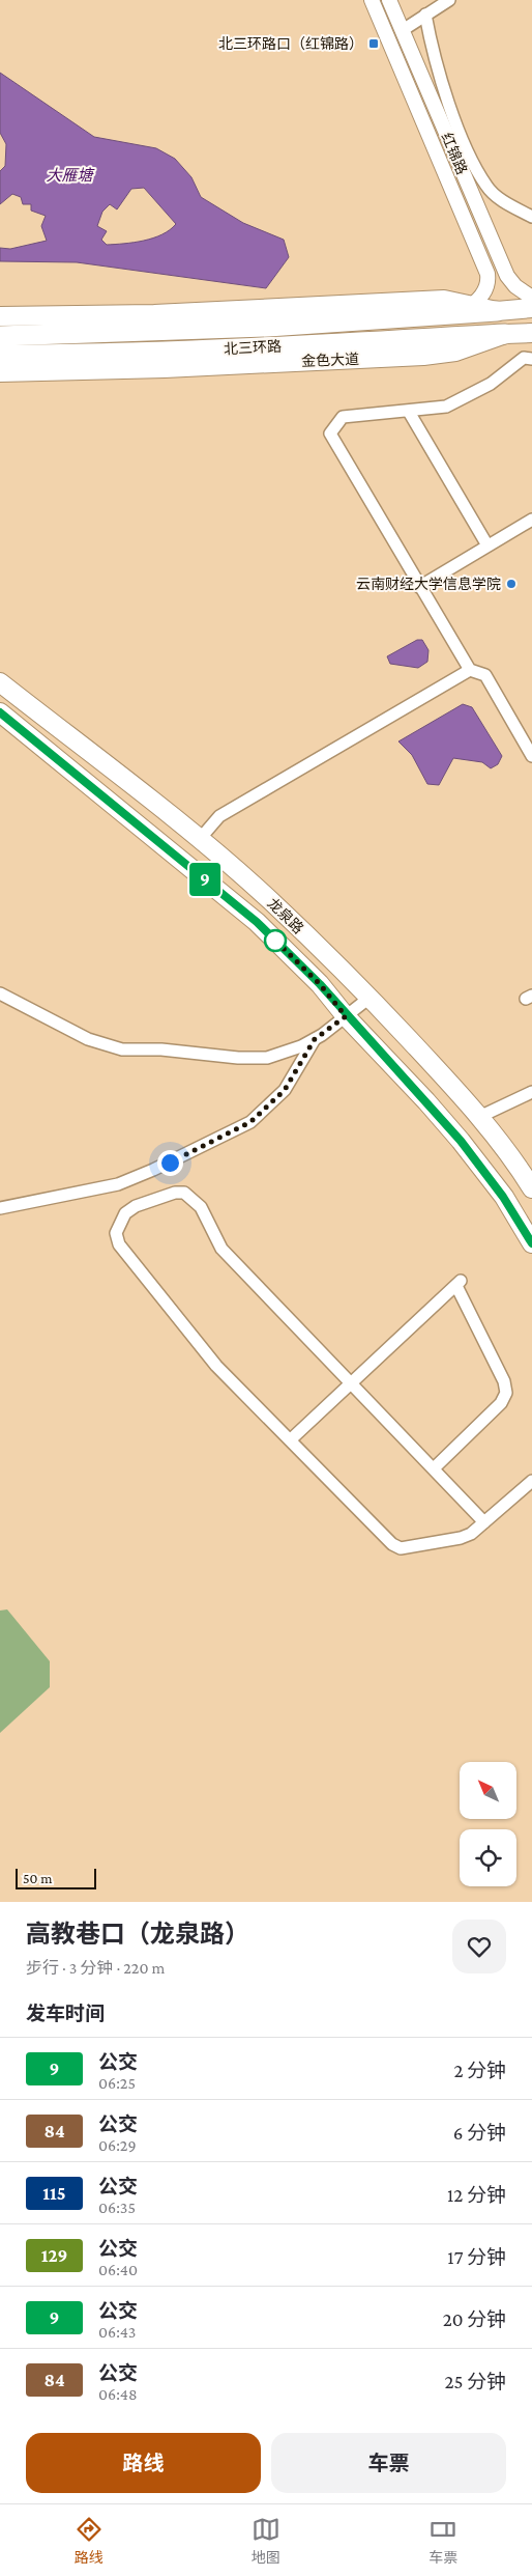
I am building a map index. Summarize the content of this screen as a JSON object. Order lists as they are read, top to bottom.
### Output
{
  "streets": {
    "highway": ["北三环路"],
    "main road": ["金色大道", "龙泉路"],
    "street": ["红锦路"]
  },
  "crossings": [
    ["北三环路", "金色大道"]
  ],
  "water": ["大雁塘"],
  "places": {
    "transit": ["北三环路口（红锦路）"],
    "other": ["云南财经大学信息学院"]
  },
  "lines": ["bus line 9"],
  "scale_bar": "50 m",
  "north": "top left",
  "page": {
    "on_map": "9",
    "scale": "50 m",
    "heading": [
      ["高教巷口（龙泉路）", "步行 · 3 分钟 · 220 m"],
      "发车时间"
    ],
    "list": [
      {
        "mark": "9",
        "name": "公交",
        "note": "06:25",
        "value": "2 分钟"
      },
      {
        "mark": "84",
        "name": "公交",
        "note": "06:29",
        "value": "6 分钟"
      },
      {
        "mark": "115",
        "name": "公交",
        "note": "06:35",
        "value": "12 分钟"
      },
      {
        "mark": "129",
        "name": "公交",
        "note": "06:40",
        "value": "17 分钟"
      },
      {
        "mark": "9",
        "name": "公交",
        "note": "06:43",
        "value": "20 分钟"
      },
      {
        "mark": "84",
        "name": "公交",
        "note": "06:48",
        "value": "25 分钟"
      }
    ],
    "buttons": ["路线", "车票"],
    "tabs": ["路线", "地图", "车票"]
  }
}
